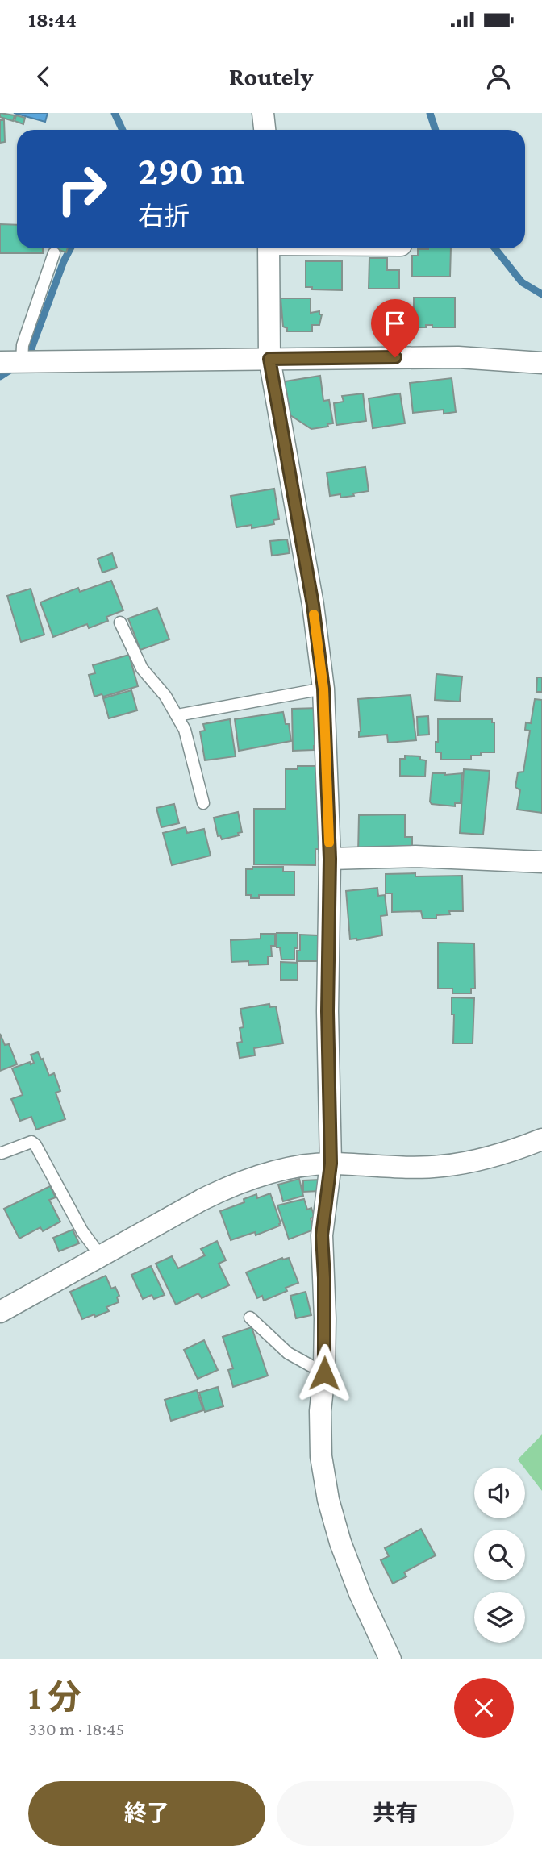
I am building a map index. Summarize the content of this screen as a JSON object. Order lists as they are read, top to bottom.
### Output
{
  "page": {
    "status": "18:44",
    "header": "Routely",
    "turn": ["290 m", "右折"],
    "heading": ["1 分", "330 m · 18:45"],
    "buttons": ["終了", "共有"]
  }
}
